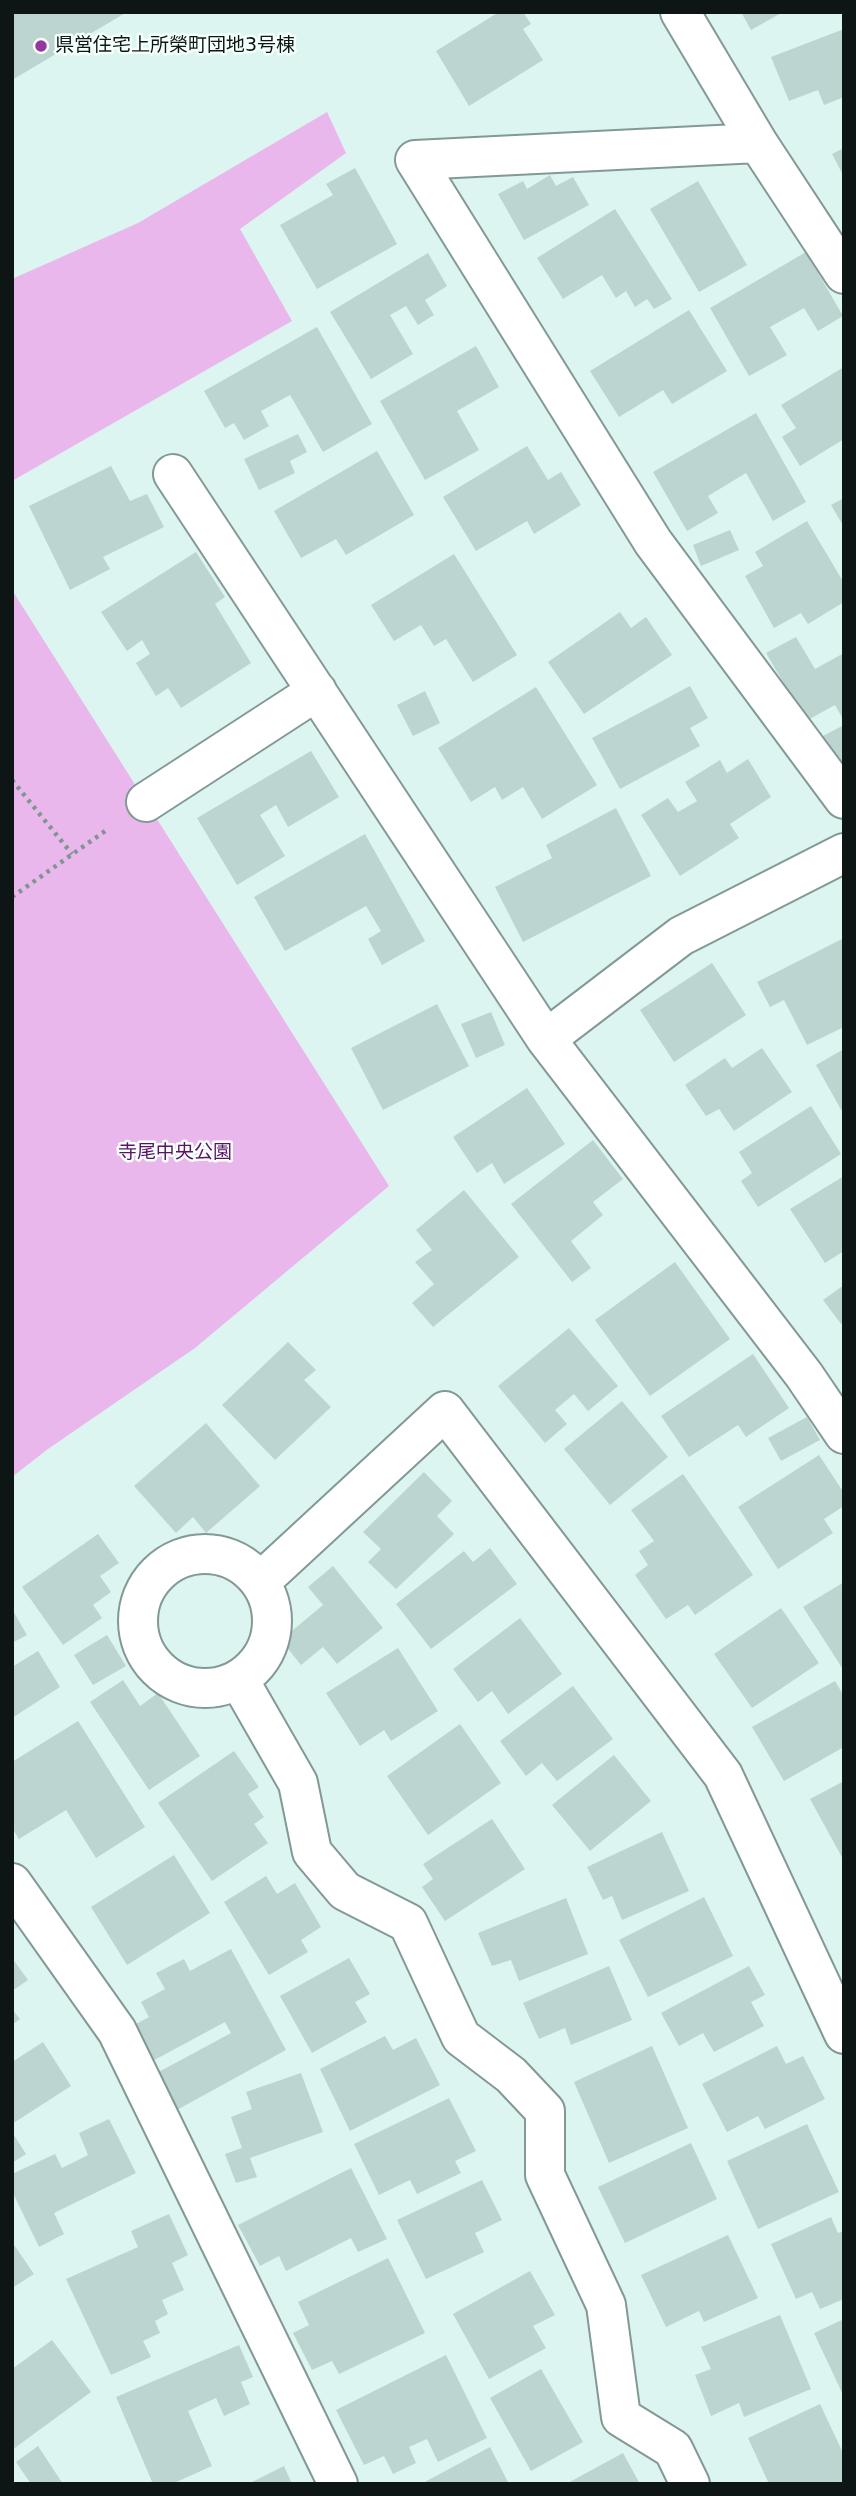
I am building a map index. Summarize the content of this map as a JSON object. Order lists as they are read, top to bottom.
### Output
{
  "parks": ["寺尾中央公園"],
  "places": ["県営住宅上所榮町団地3号棟"]
}
